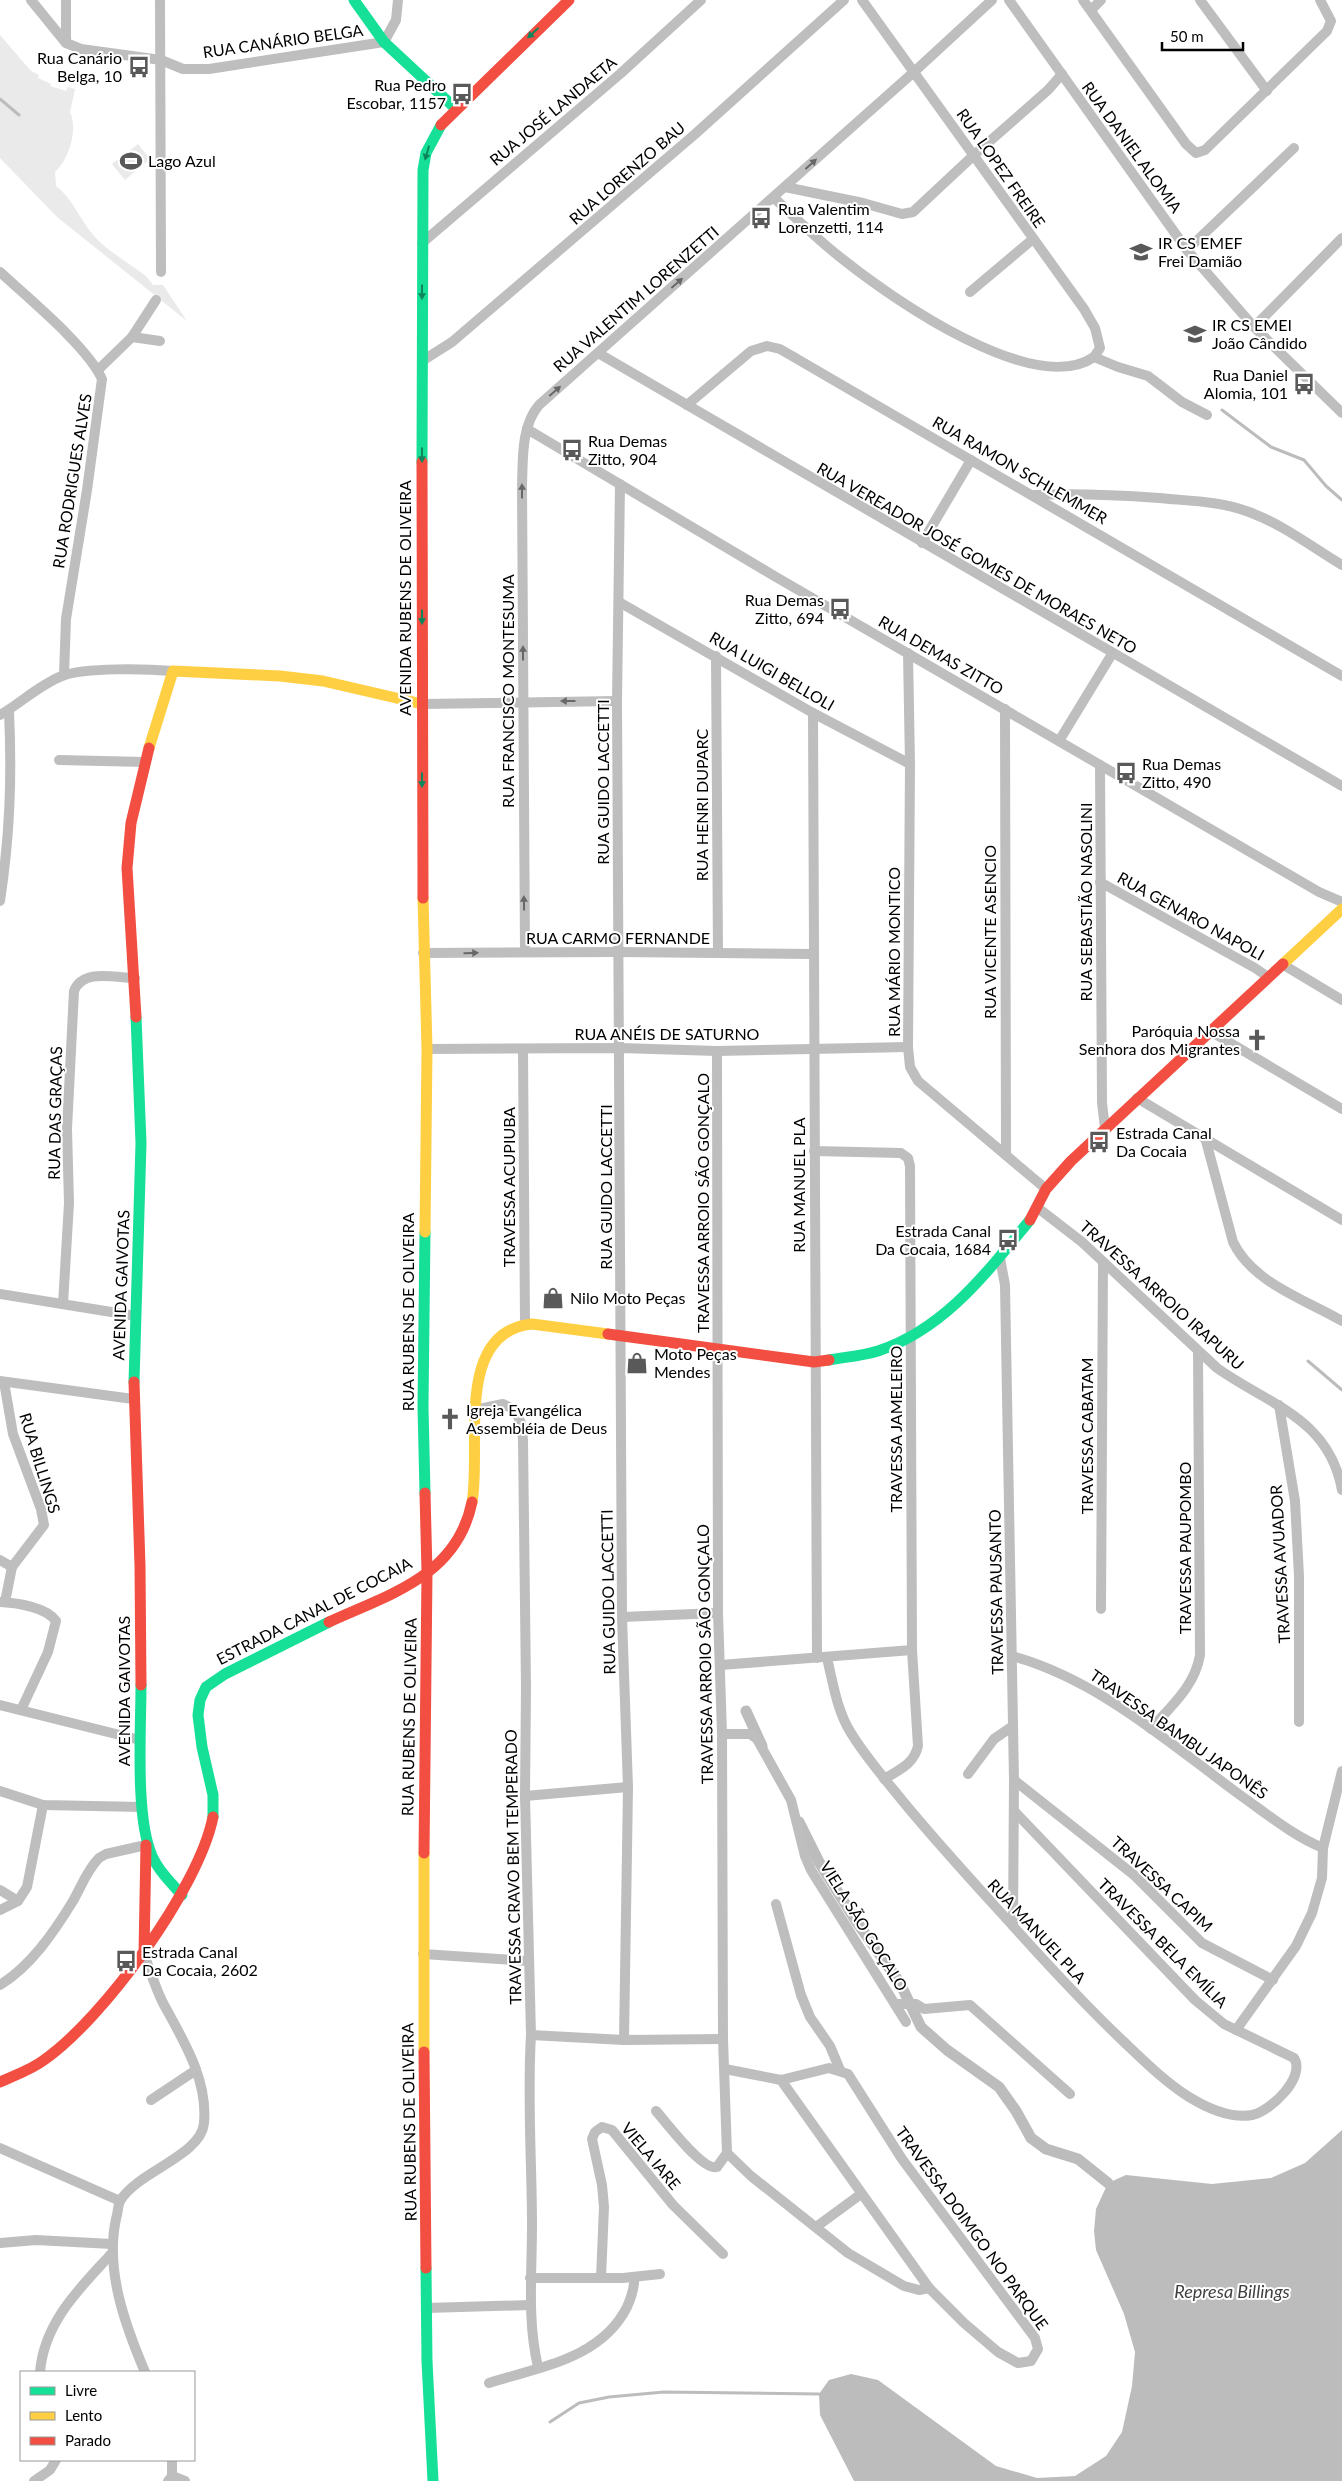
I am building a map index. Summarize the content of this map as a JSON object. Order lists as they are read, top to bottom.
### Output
{
  "streets": {
    "street": [
      "RUA CANÁRIO BELGA",
      "RUA JOSÉ LANDAETA",
      "RUA DANIEL ALOMIA",
      "RUA LOPEZ FREIRE",
      "RUA LORENZO BAU",
      "RUA VALENTIM LORENZETTI",
      "RUA RAMON SCHLEMMER",
      "RUA RODRIGUES ALVES",
      "RUA VEREADOR JOSÉ GOMES DE MORAES NETO",
      "AVENIDA RUBENS DE OLIVEIRA",
      "RUA DEMAS ZITTO",
      "RUA LUIGI BELLOLI",
      "RUA FRANCISCO MONTESUMA",
      "RUA GUIDO LACCETTI",
      "RUA HENRI DUPARC",
      "RUA SEBASTIÃO NASOLINI",
      "RUA GENARO NAPOLI",
      "RUA VICENTE ASENCIO",
      "RUA CARMO FERNANDE",
      "RUA MÁRIO MONTICO",
      "RUA ANÉIS DE SATURNO",
      "RUA DAS GRAÇAS",
      "RUA MANUEL PLA",
      "TRAVESSA ACUPIUBA",
      "TRAVESSA ARROIO SÃO GONÇALO",
      "AVENIDA GAIVOTAS",
      "TRAVESSA ARROIO IRAPURU",
      "RUA RUBENS DE OLIVEIRA",
      "TRAVESSA JAMELEIRO",
      "TRAVESSA CABATAM",
      "RUA BILLINGS",
      "TRAVESSA PAUPOMBO",
      "TRAVESSA AVUADOR",
      "TRAVESSA PAUSANTO",
      "ESTRADA CANAL DE COCAIA",
      "TRAVESSA BAMBU JAPONÊS",
      "TRAVESSA CRAVO BEM TEMPERADO",
      "TRAVESSA CAPIM",
      "VIELA SÃO GOÇALO",
      "TRAVESSA BELA EMÍLIA",
      "VIELA IARE",
      "TRAVESSA DOIMGO NO PARQUE"
    ]
  },
  "crossings": [
    ["RUA JOSÉ LANDAETA", "AVENIDA RUBENS DE OLIVEIRA"],
    ["RUA LOPEZ FREIRE", "RUA VALENTIM LORENZETTI"],
    ["RUA LORENZO BAU", "AVENIDA RUBENS DE OLIVEIRA"],
    ["RUA VALENTIM LORENZETTI", "RUA VEREADOR JOSÉ GOMES DE MORAES NETO"],
    ["RUA VALENTIM LORENZETTI", "RUA DEMAS ZITTO"],
    ["RUA VALENTIM LORENZETTI", "RUA FRANCISCO MONTESUMA"],
    ["RUA RAMON SCHLEMMER", "RUA VEREADOR JOSÉ GOMES DE MORAES NETO"],
    ["AVENIDA RUBENS DE OLIVEIRA", "RUA CARMO FERNANDE"],
    ["AVENIDA RUBENS DE OLIVEIRA", "RUA RUBENS DE OLIVEIRA"],
    ["RUA DEMAS ZITTO", "RUA FRANCISCO MONTESUMA"],
    ["RUA DEMAS ZITTO", "RUA GUIDO LACCETTI"],
    ["RUA DEMAS ZITTO", "RUA SEBASTIÃO NASOLINI"],
    ["RUA DEMAS ZITTO", "RUA VICENTE ASENCIO"],
    ["RUA DEMAS ZITTO", "RUA MÁRIO MONTICO"],
    ["RUA LUIGI BELLOLI", "RUA GUIDO LACCETTI"],
    ["RUA LUIGI BELLOLI", "RUA HENRI DUPARC"],
    ["RUA LUIGI BELLOLI", "RUA MÁRIO MONTICO"],
    ["RUA LUIGI BELLOLI", "RUA MANUEL PLA"],
    ["RUA FRANCISCO MONTESUMA", "RUA CARMO FERNANDE"],
    ["RUA GUIDO LACCETTI", "RUA CARMO FERNANDE"],
    ["RUA GUIDO LACCETTI", "RUA ANÉIS DE SATURNO"],
    ["RUA HENRI DUPARC", "RUA CARMO FERNANDE"],
    ["RUA SEBASTIÃO NASOLINI", "RUA GENARO NAPOLI"],
    ["RUA VICENTE ASENCIO", "RUA MÁRIO MONTICO"],
    ["RUA CARMO FERNANDE", "RUA MANUEL PLA"],
    ["RUA CARMO FERNANDE", "RUA RUBENS DE OLIVEIRA"],
    ["RUA MÁRIO MONTICO", "RUA ANÉIS DE SATURNO"],
    ["RUA ANÉIS DE SATURNO", "RUA MANUEL PLA"],
    ["RUA ANÉIS DE SATURNO", "TRAVESSA ACUPIUBA"],
    ["RUA ANÉIS DE SATURNO", "TRAVESSA ARROIO SÃO GONÇALO"],
    ["RUA ANÉIS DE SATURNO", "RUA RUBENS DE OLIVEIRA"],
    ["RUA DAS GRAÇAS", "AVENIDA GAIVOTAS"],
    ["RUA MANUEL PLA", "TRAVESSA JAMELEIRO"],
    ["RUA MANUEL PLA", "TRAVESSA PAUSANTO"],
    ["RUA MANUEL PLA", "TRAVESSA BELA EMÍLIA"],
    ["TRAVESSA ACUPIUBA", "ESTRADA CANAL DE COCAIA"],
    ["TRAVESSA ARROIO SÃO GONÇALO", "VIELA SÃO GOÇALO"],
    ["AVENIDA GAIVOTAS", "ESTRADA CANAL DE COCAIA"],
    ["TRAVESSA ARROIO IRAPURU", "TRAVESSA CABATAM"],
    ["TRAVESSA ARROIO IRAPURU", "TRAVESSA PAUPOMBO"],
    ["TRAVESSA ARROIO IRAPURU", "TRAVESSA AVUADOR"],
    ["RUA RUBENS DE OLIVEIRA", "ESTRADA CANAL DE COCAIA"],
    ["TRAVESSA PAUPOMBO", "TRAVESSA BAMBU JAPONÊS"],
    ["TRAVESSA PAUSANTO", "TRAVESSA BAMBU JAPONÊS"],
    ["TRAVESSA PAUSANTO", "TRAVESSA CAPIM"],
    ["TRAVESSA PAUSANTO", "TRAVESSA BELA EMÍLIA"],
    ["ESTRADA CANAL DE COCAIA", "TRAVESSA CRAVO BEM TEMPERADO"]
  ],
  "one_way": ["RUA VALENTIM LORENZETTI", "AVENIDA RUBENS DE OLIVEIRA", "RUA FRANCISCO MONTESUMA"],
  "water": ["Represa Billings"],
  "places": {
    "bus stop": [
      "Rua Canário Belga, 10",
      "Rua Pedro Escobar, 1157",
      "Rua Valentim Lorenzetti, 114",
      "Rua Daniel Alomia, 101",
      "Rua Demas Zitto, 904",
      "Rua Demas Zitto, 694",
      "Rua Demas Zitto, 490",
      "Estrada Canal Da Cocaia",
      "Estrada Canal Da Cocaia, 1684",
      "Estrada Canal Da Cocaia, 2602"
    ],
    "sports": ["Lago Azul"],
    "school or university": ["IR CS EMEF Frei Damião", "IR CS EMEI João Cândido"],
    "church": ["Paróquia Nossa Senhora dos Migrantes", "Igreja Evangélica Assembléia de Deus"],
    "shop": ["Nilo Moto Peças", "Moto Peças Mendes"]
  },
  "legend": ["Livre", "Lento", "Parado"],
  "scale_bar": "50 m"
}
